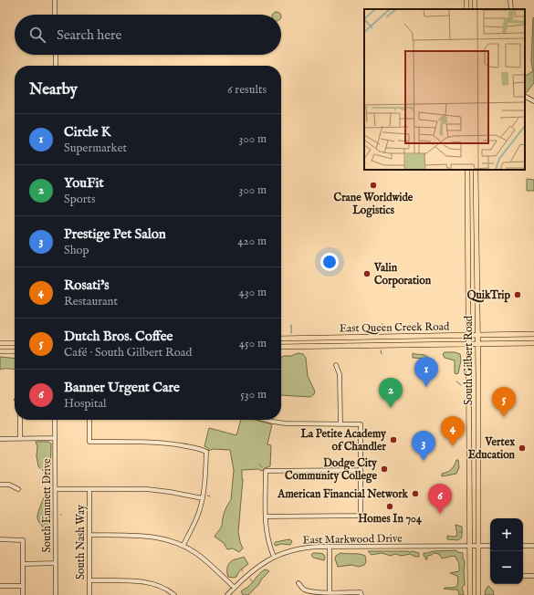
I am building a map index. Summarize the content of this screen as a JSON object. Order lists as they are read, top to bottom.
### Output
{
  "streets": {
    "main road": ["East Queen Creek Road", "South Gilbert Road"],
    "street": ["South Emmett Drive", "East Markwood Drive", "South Nash Way"]
  },
  "crossings": [
    ["East Queen Creek Road", "South Gilbert Road"],
    ["South Gilbert Road", "East Markwood Drive"]
  ],
  "places": [
    "Crane Worldwide Logistics",
    "Valin Corporation",
    "QuikTrip",
    "La Petite Academy of Chandler",
    "Vertex Education",
    "Dodge City Community College",
    "American Financial Network",
    "Homes In 704"
  ],
  "page": {
    "search": "Search here",
    "heading": ["Nearby", "6 results"],
    "list": [
      {
        "mark": "1",
        "name": "Circle K",
        "note": "Supermarket",
        "value": "300 m"
      },
      {
        "mark": "2",
        "name": "YouFit",
        "note": "Sports",
        "value": "300 m"
      },
      {
        "mark": "3",
        "name": "Prestige Pet Salon",
        "note": "Shop",
        "value": "420 m"
      },
      {
        "mark": "4",
        "name": "Rosati's",
        "note": "Restaurant",
        "value": "430 m"
      },
      {
        "mark": "5",
        "name": "Dutch Bros. Coffee",
        "note": "Café · South Gilbert Road",
        "value": "450 m"
      },
      {
        "mark": "6",
        "name": "Banner Urgent Care",
        "note": "Hospital",
        "value": "530 m"
      }
    ],
    "pins": [
      "1",
      "2",
      "5",
      "4",
      "3",
      "6"
    ],
    "map_buttons": ["+", "−"]
  }
}
